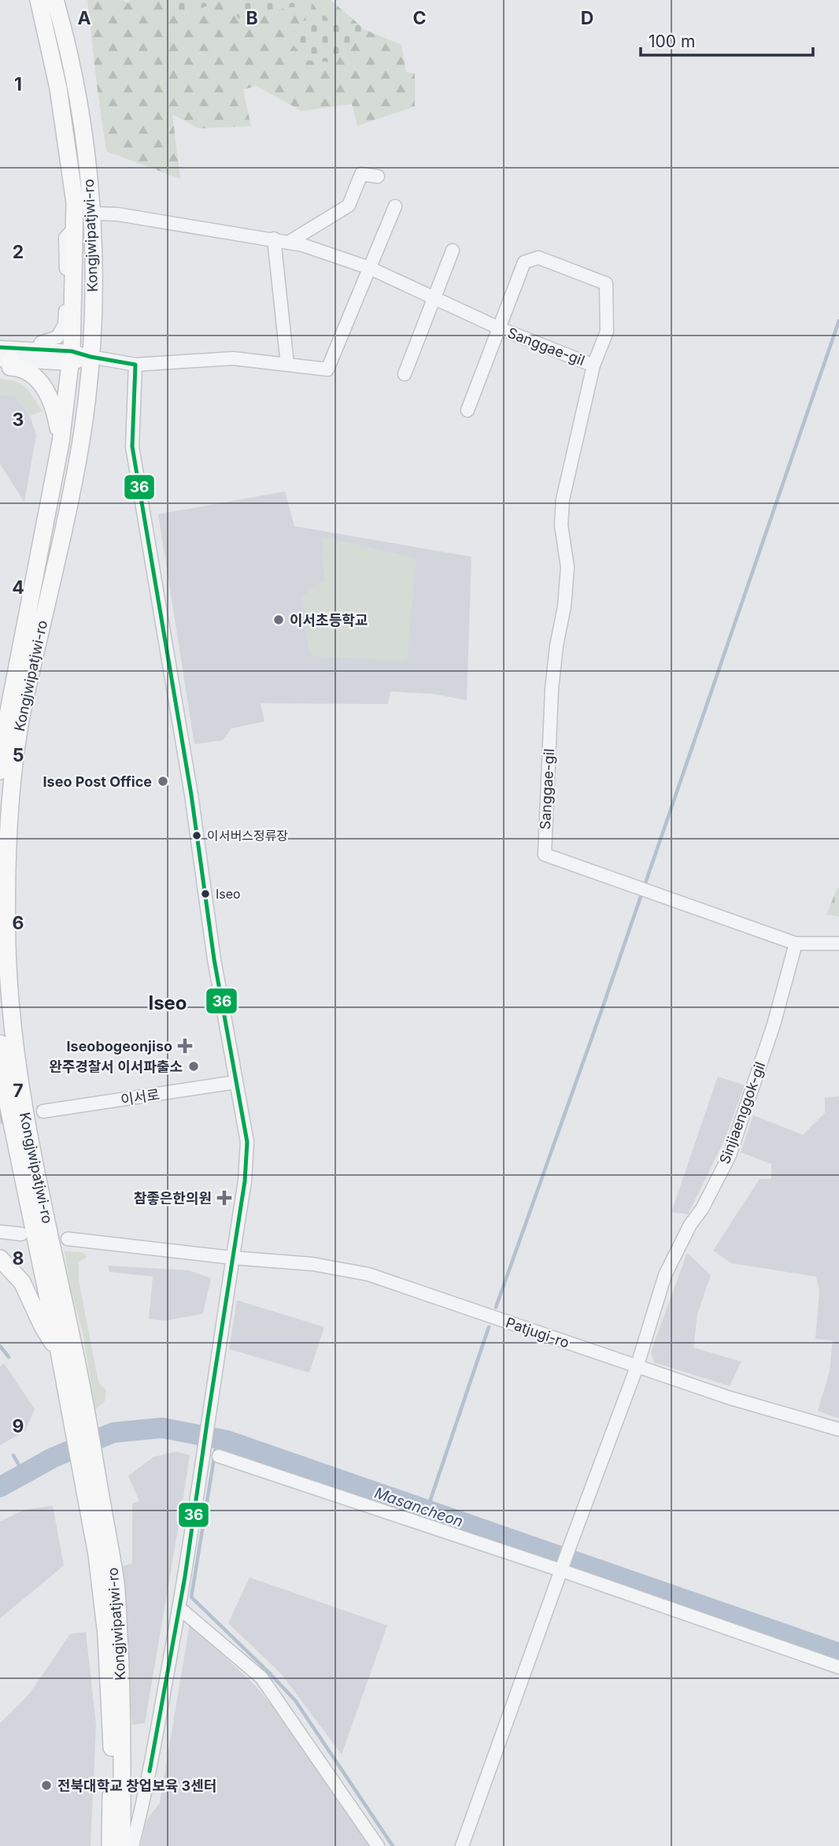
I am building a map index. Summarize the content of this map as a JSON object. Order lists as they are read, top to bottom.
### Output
{
  "streets": {
    "main road": ["Kongjwipatjwi-ro"],
    "street": [
      "Sanggae-gil",
      "이서로",
      "Sinjiaenggok-gil",
      "Patjugi-ro"
    ]
  },
  "crossings": [
    ["Kongjwipatjwi-ro", "Sanggae-gil"],
    ["Sanggae-gil", "Sinjiaenggok-gil"],
    ["Sinjiaenggok-gil", "Patjugi-ro"]
  ],
  "districts": ["Iseo"],
  "water": ["Masancheon"],
  "places": {
    "other": [
      "이서초등학교",
      "Iseo Post Office",
      "이서버스정류장",
      "Iseo",
      "완주경찰서 이서파출소",
      "전북대학교 창업보육 3센터"
    ],
    "health": ["Iseobogeonjiso", "참좋은한의원"]
  },
  "lines": ["transit line 36"],
  "scale_bar": "100 m",
  "grid": {
    "columns": [
      "A",
      "B",
      "C",
      "D"
    ],
    "rows": [
      "1",
      "2",
      "3",
      "4",
      "5",
      "6",
      "7",
      "8",
      "9"
    ]
  }
}
